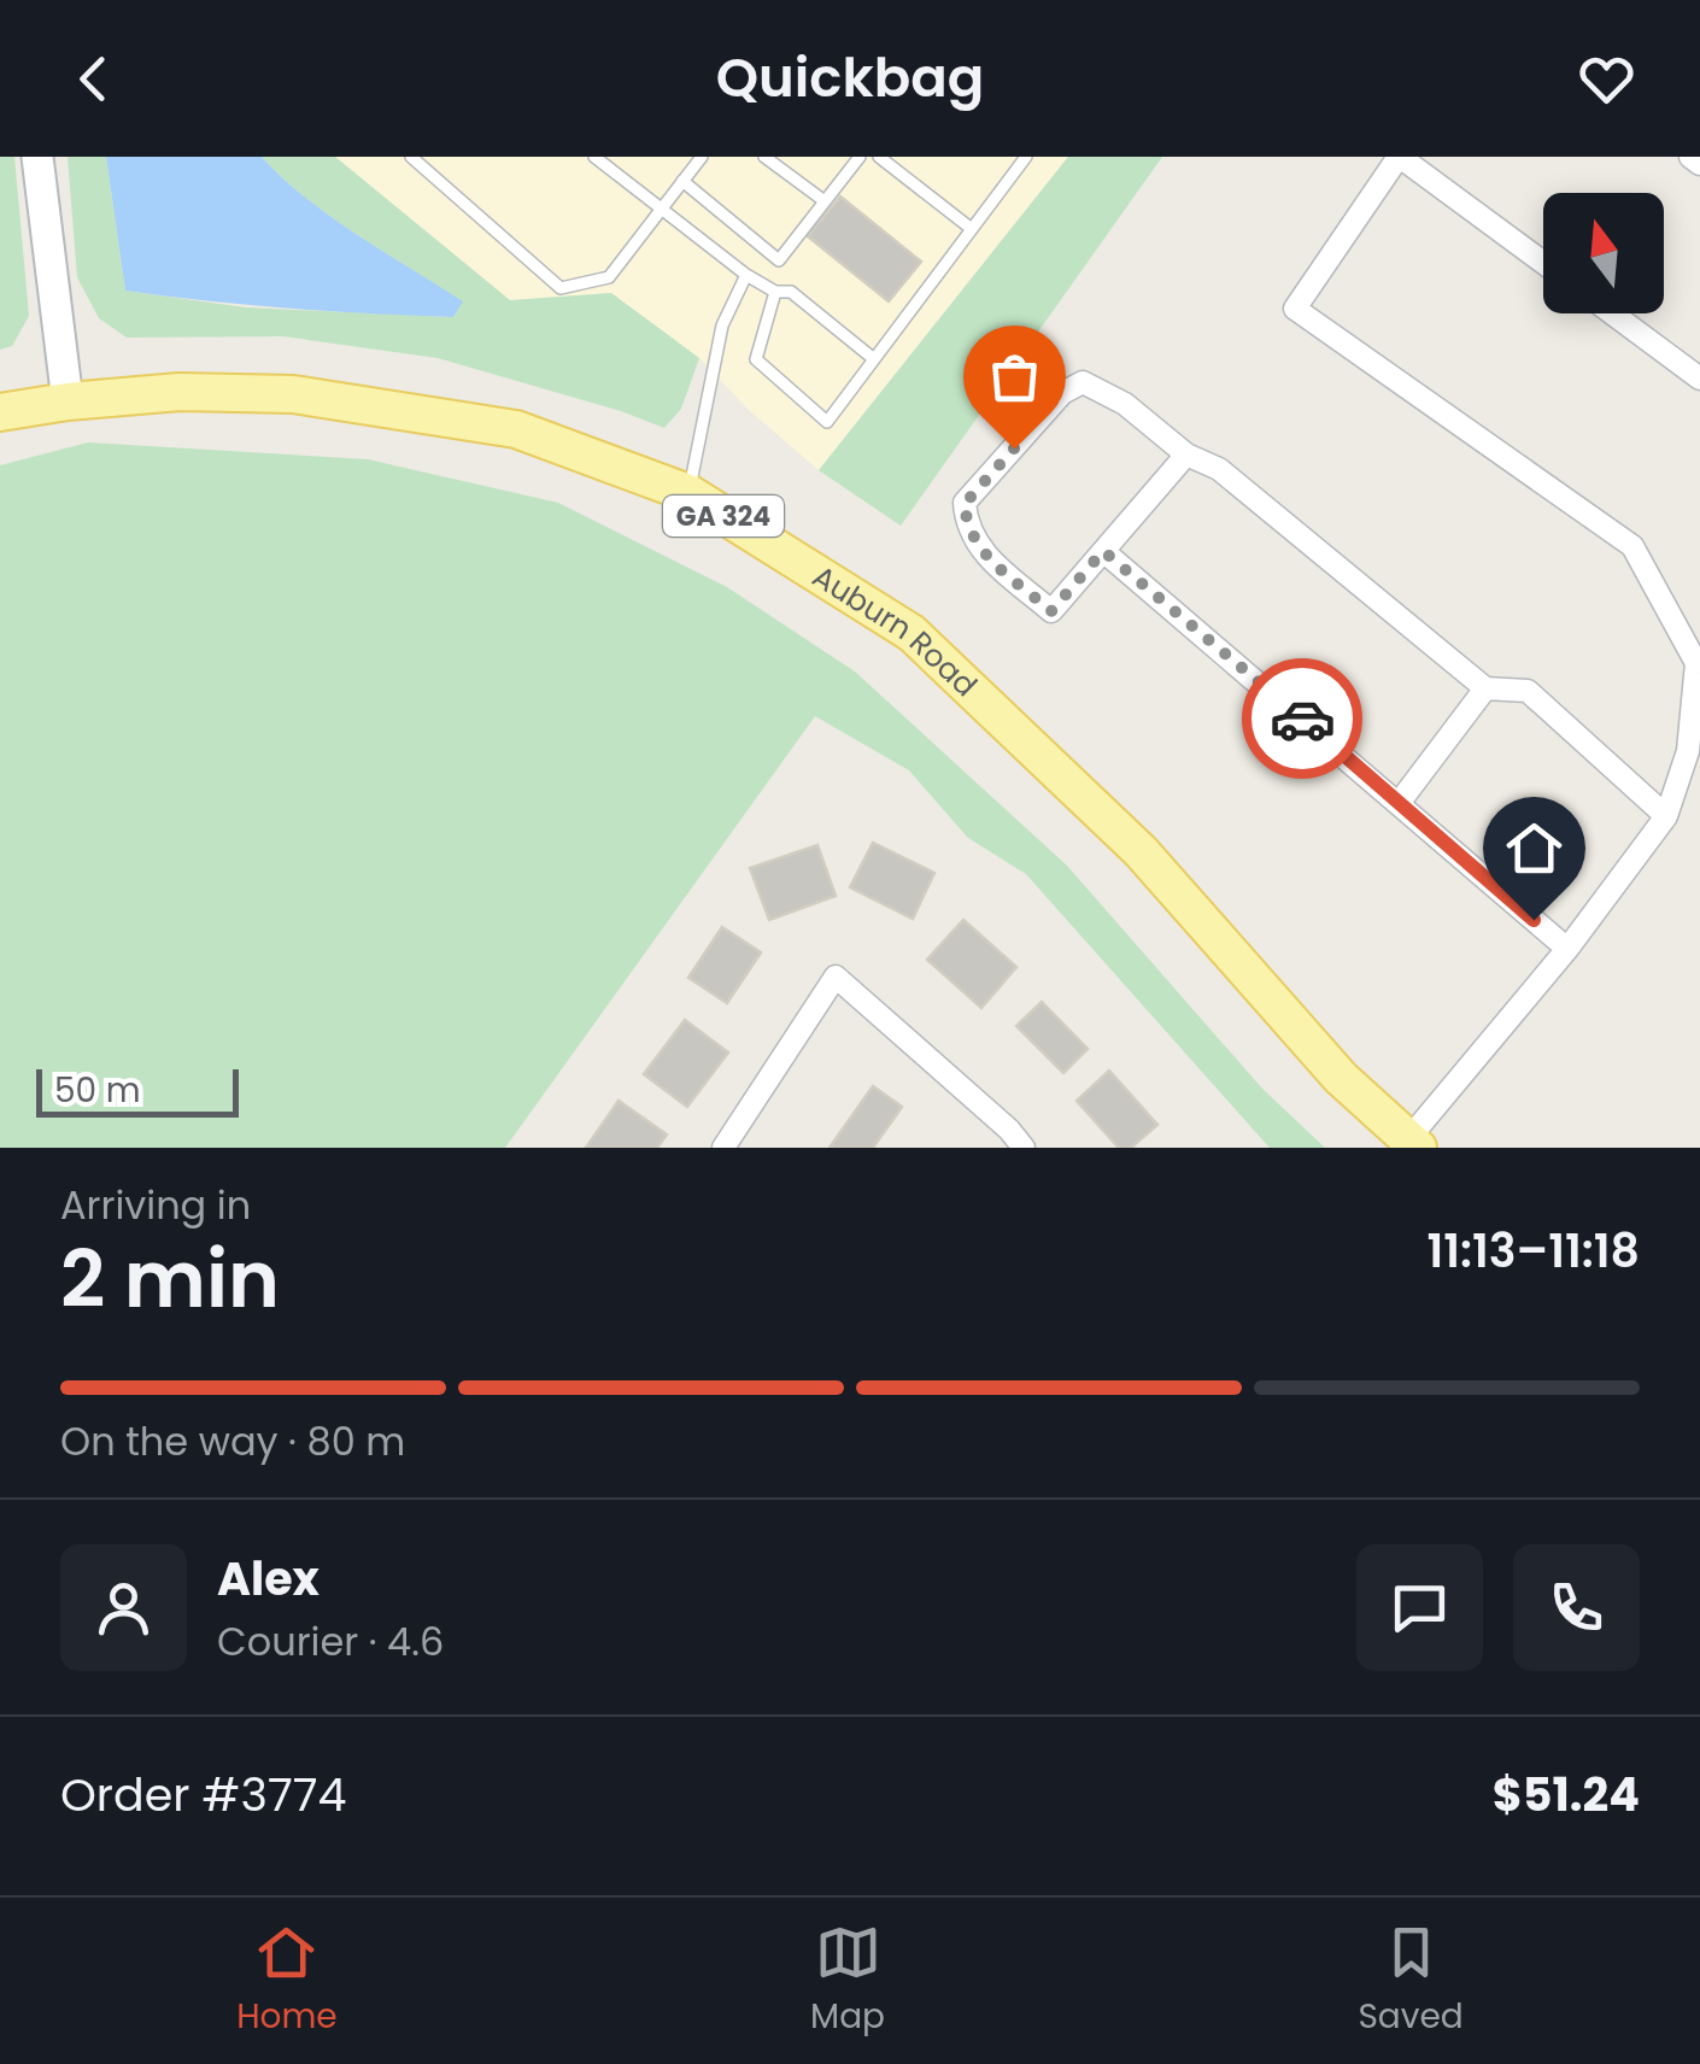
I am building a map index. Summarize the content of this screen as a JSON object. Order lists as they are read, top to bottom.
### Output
{
  "streets": {
    "main road": ["GA 324", "Auburn Road"]
  },
  "scale_bar": "50 m",
  "north": "top",
  "page": {
    "header": "Quickbag",
    "scale": "50 m",
    "heading": ["2 min", "Arriving in", "11:13–11:18"],
    "panel": [
      "Alex",
      "Courier · 4.6",
      "Order #3774",
      "$51.24"
    ],
    "bar": "On the way · 80 m",
    "tabs": ["Home", "Map", "Saved"]
  }
}
